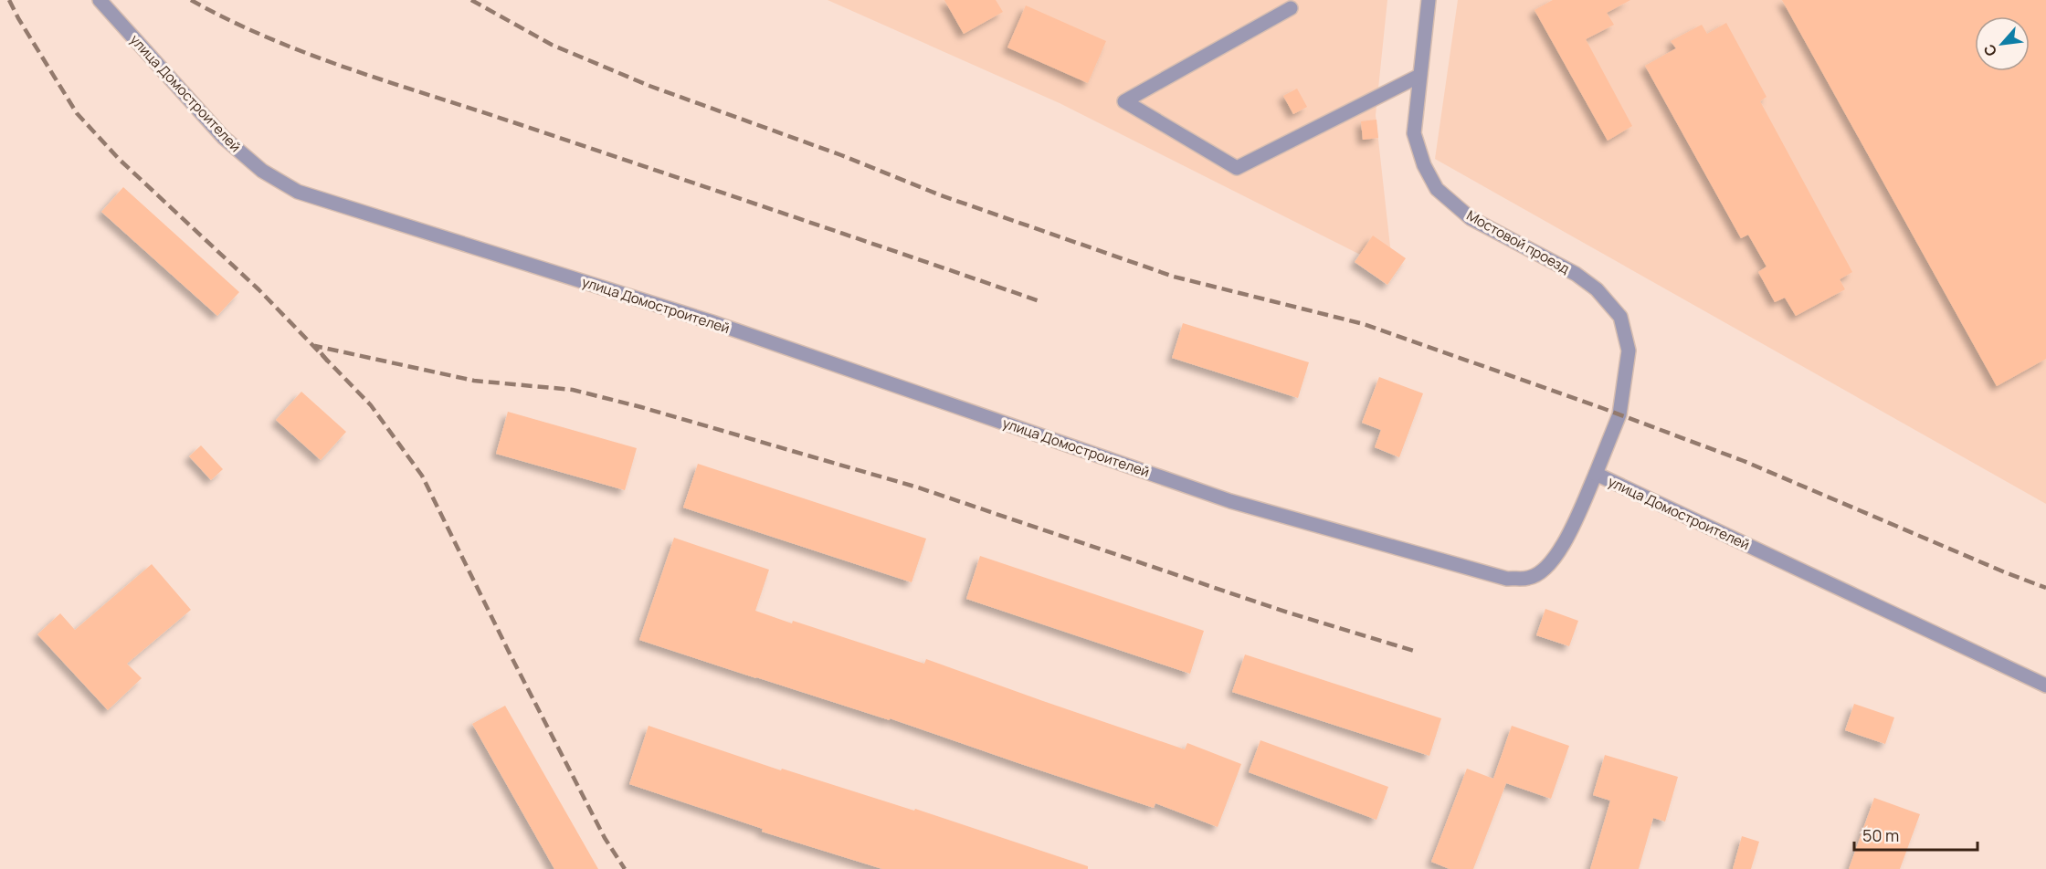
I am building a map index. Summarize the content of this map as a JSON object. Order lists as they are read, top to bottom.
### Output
{
  "streets": {
    "street": ["улица Домостроителей", "Мостовой проезд"]
  },
  "crossings": [
    ["улица Домостроителей", "Мостовой проезд"]
  ],
  "scale_bar": "50 m",
  "north": "bottom left"
}
